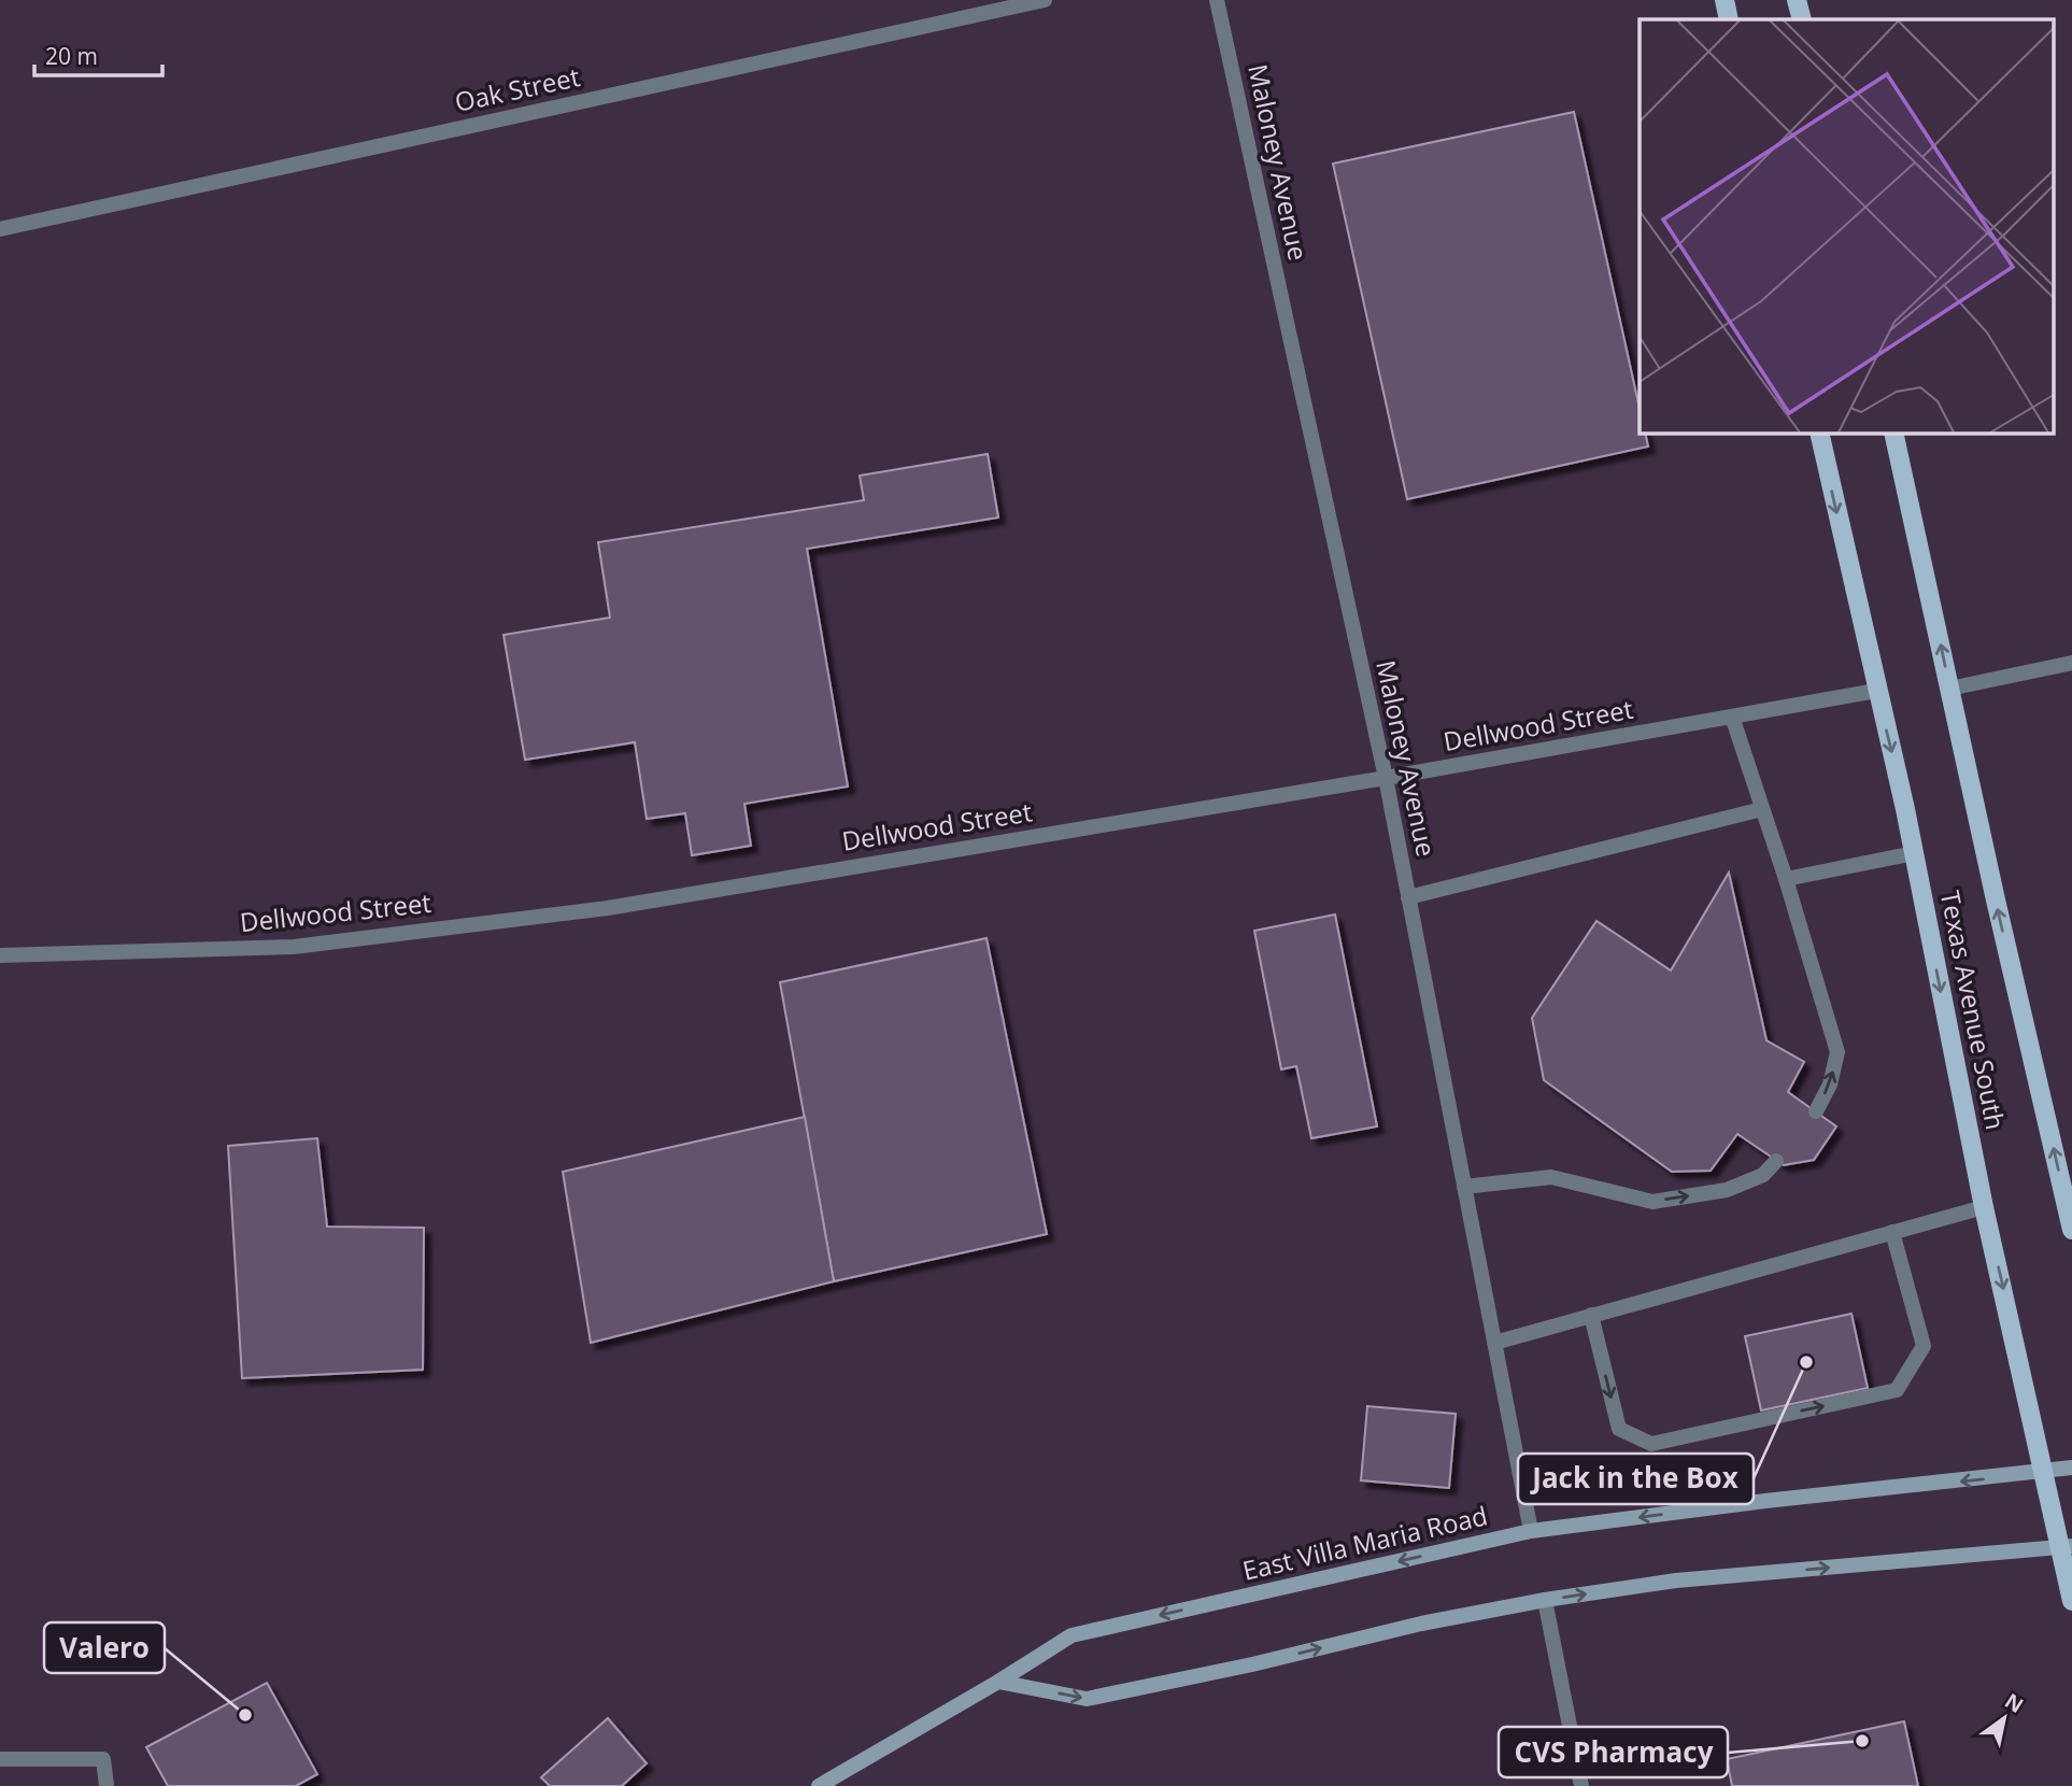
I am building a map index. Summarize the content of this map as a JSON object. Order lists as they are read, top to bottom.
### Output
{
  "streets": {
    "main road": ["Texas Avenue South", "East Villa Maria Road"],
    "street": ["Oak Street", "Maloney Avenue", "Dellwood Street"]
  },
  "crossings": [
    ["Maloney Avenue", "Dellwood Street"],
    ["Maloney Avenue", "East Villa Maria Road"],
    ["Dellwood Street", "Texas Avenue South"],
    ["Texas Avenue South", "East Villa Maria Road"]
  ],
  "places": ["Jack in the Box", "Valero", "CVS Pharmacy"],
  "scale_bar": "20 m",
  "north": "top right"
}
